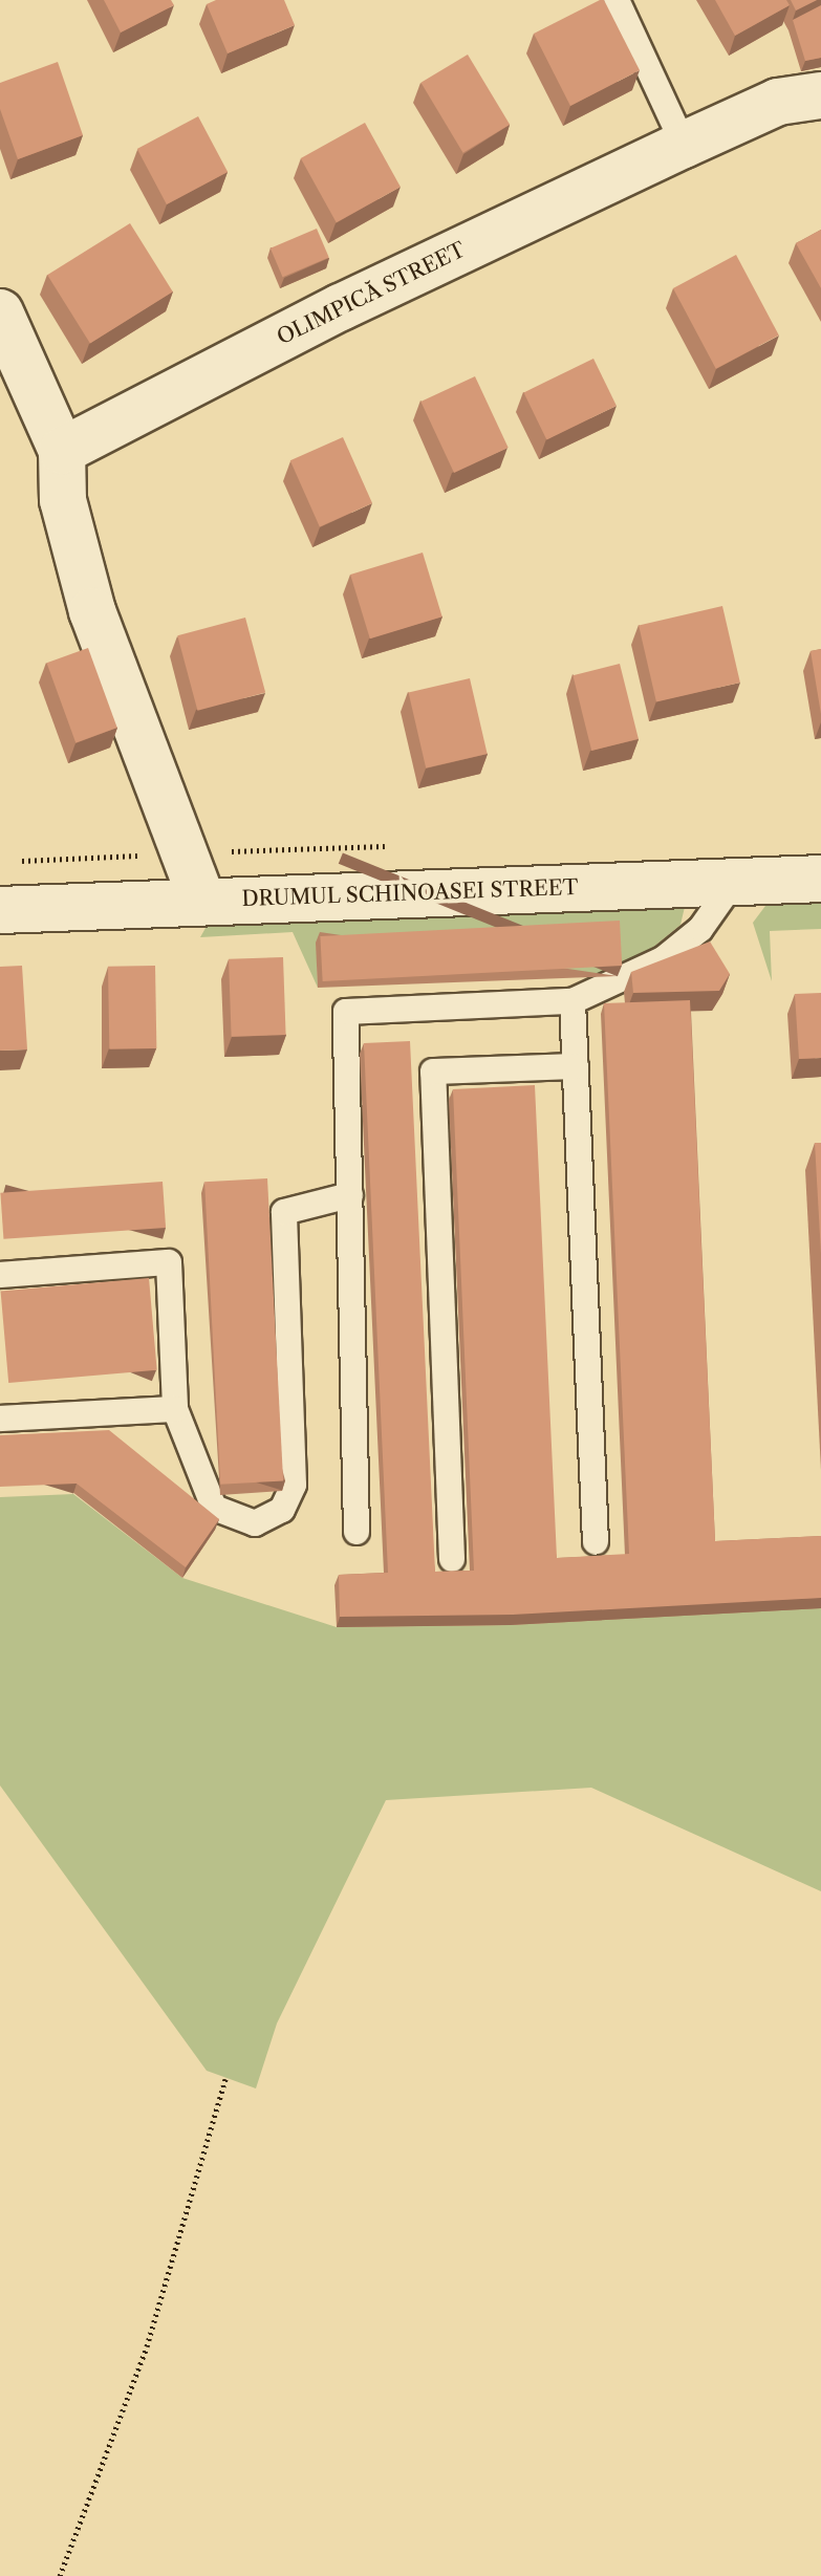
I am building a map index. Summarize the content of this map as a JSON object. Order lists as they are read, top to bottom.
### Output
{
  "streets": {
    "street": ["OLIMPICĂ STREET", "DRUMUL SCHINOASEI STREET"]
  }
}
